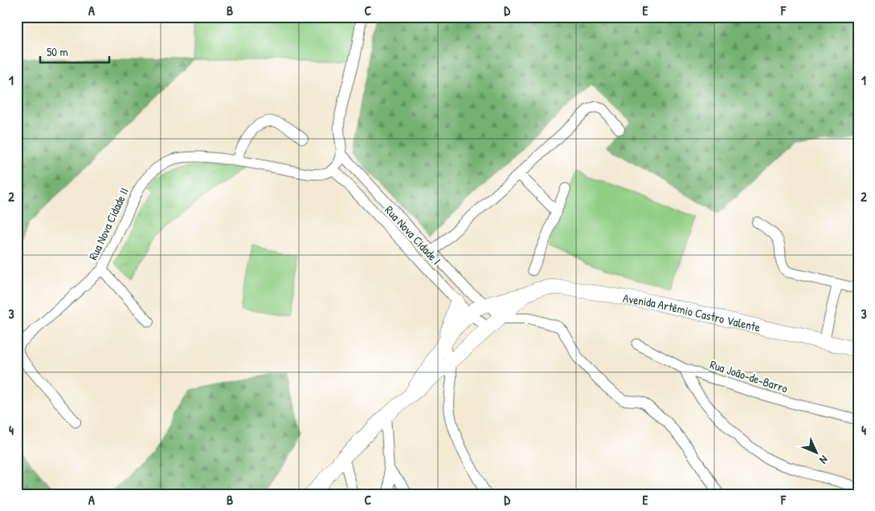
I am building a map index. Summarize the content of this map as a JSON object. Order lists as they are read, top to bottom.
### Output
{
  "streets": {
    "main road": ["Avenida Artêmio Castro Valente"],
    "street": ["Rua Nova Cidade II", "Rua Nova Cidade I", "Rua João-de-Barro"]
  },
  "crossings": [
    ["Rua Nova Cidade II", "Rua Nova Cidade I"],
    ["Rua Nova Cidade I", "Avenida Artêmio Castro Valente"]
  ],
  "scale_bar": "50 m",
  "north": "bottom right",
  "grid": {
    "columns": [
      "A",
      "B",
      "C",
      "D",
      "E",
      "F"
    ],
    "rows": [
      "1",
      "2",
      "3",
      "4"
    ]
  }
}
